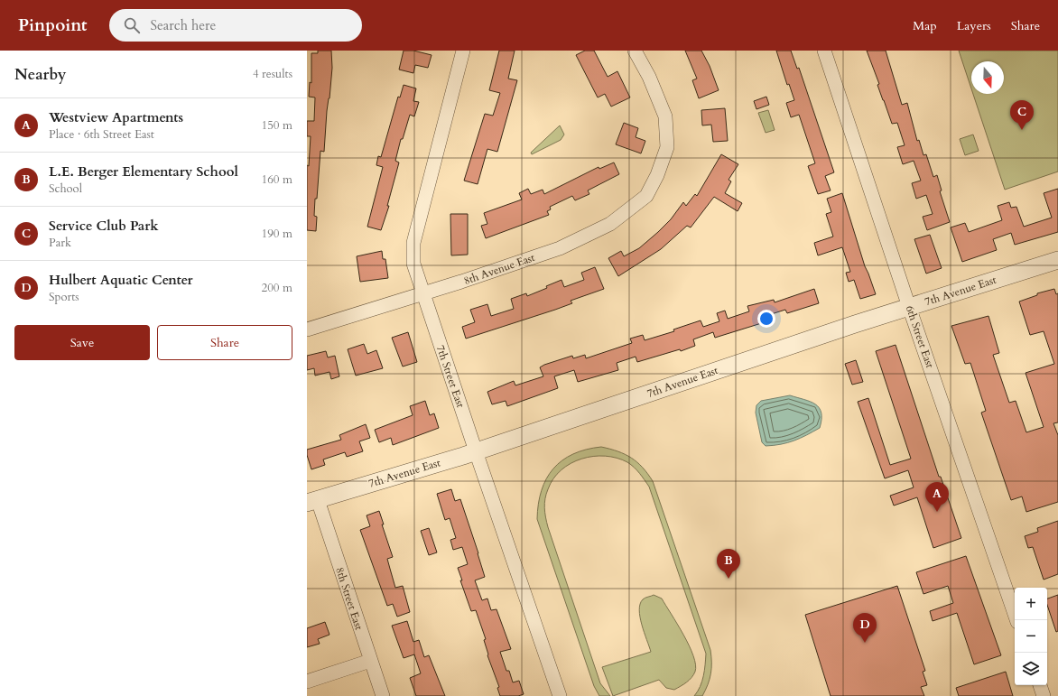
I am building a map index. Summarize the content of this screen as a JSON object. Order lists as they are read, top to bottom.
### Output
{
  "streets": {
    "street": [
      "8th Avenue East",
      "7th Avenue East",
      "6th Street East",
      "7th Street East",
      "8th Street East"
    ]
  },
  "crossings": [
    ["8th Avenue East", "7th Street East"],
    ["7th Avenue East", "6th Street East"],
    ["7th Avenue East", "7th Street East"],
    ["7th Avenue East", "8th Street East"]
  ],
  "north": "bottom",
  "page": {
    "header": "Pinpoint",
    "search": "Search here",
    "nav": ["Map", "Layers", "Share"],
    "heading": ["Nearby", "4 results"],
    "list": [
      {
        "mark": "A",
        "name": "Westview Apartments",
        "note": "Place · 6th Street East",
        "value": "150 m"
      },
      {
        "mark": "B",
        "name": "L.E. Berger Elementary School",
        "note": "School",
        "value": "160 m"
      },
      {
        "mark": "C",
        "name": "Service Club Park",
        "note": "Park",
        "value": "190 m"
      },
      {
        "mark": "D",
        "name": "Hulbert Aquatic Center",
        "note": "Sports",
        "value": "200 m"
      }
    ],
    "pins": [
      "C",
      "A",
      "B",
      "D"
    ],
    "buttons": ["Save", "Share"],
    "map_buttons": ["+", "−"]
  }
}
